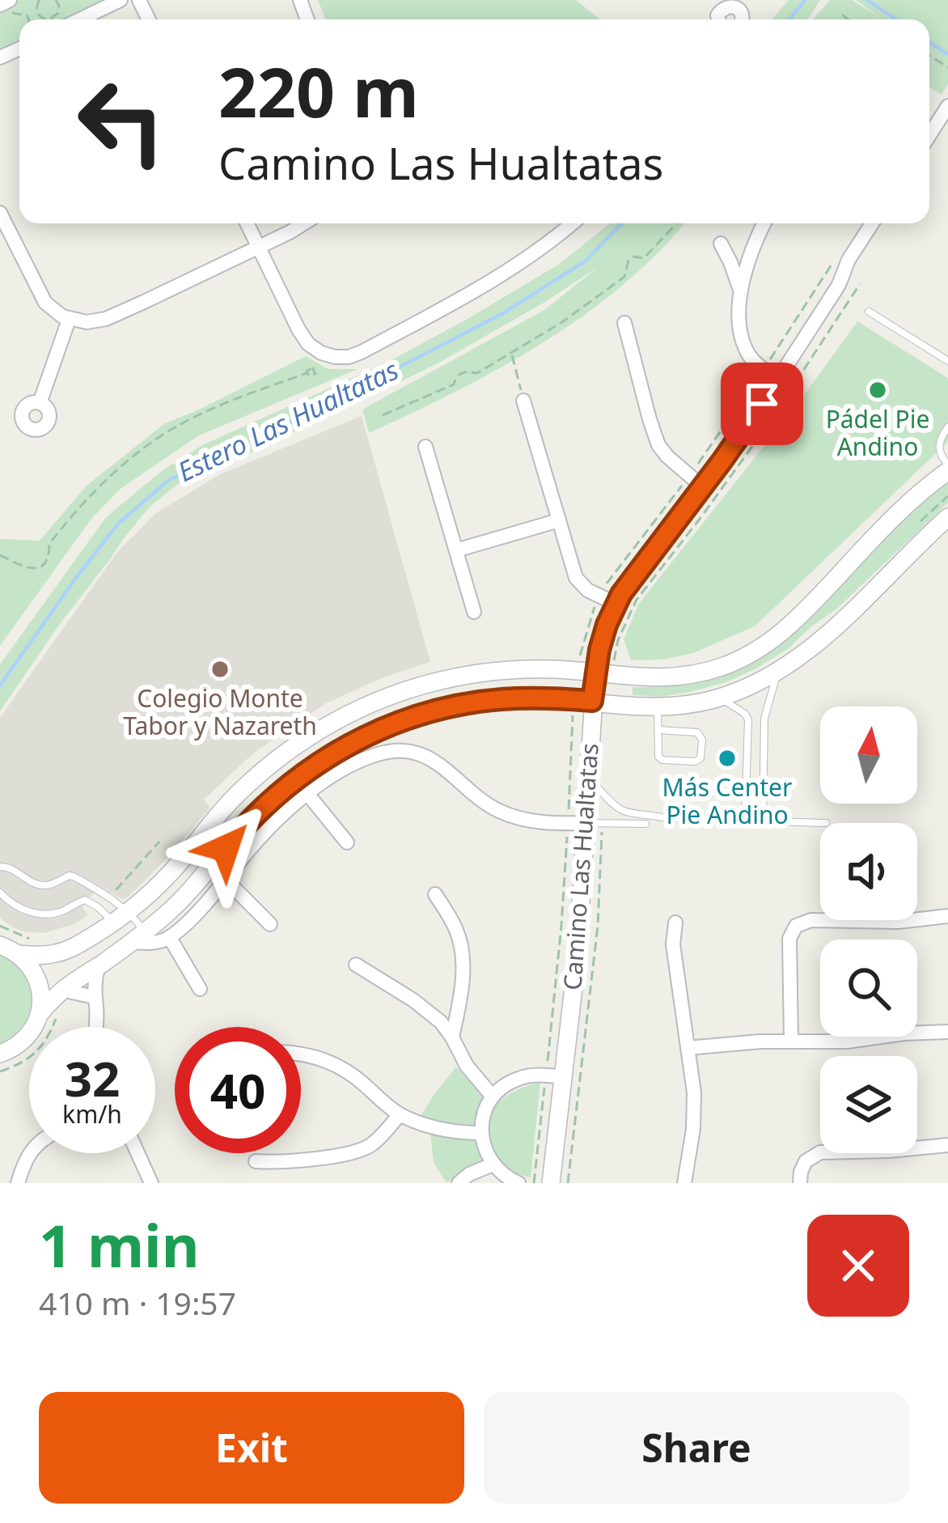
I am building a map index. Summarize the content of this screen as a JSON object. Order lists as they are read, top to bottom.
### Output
{
  "streets": {
    "street": ["Camino Las Hualtatas"]
  },
  "water": ["Estero Las Hualtatas"],
  "places": ["Pádel Pie Andino", "Colegio Monte Tabor y Nazareth", "Más Center Pie Andino"],
  "north": "top",
  "page": {
    "turn": ["220 m", "Camino Las Hualtatas"],
    "speed": "32 km/h",
    "limit": "40",
    "heading": ["1 min", "410 m · 19:57"],
    "buttons": ["Exit", "Share"]
  }
}
